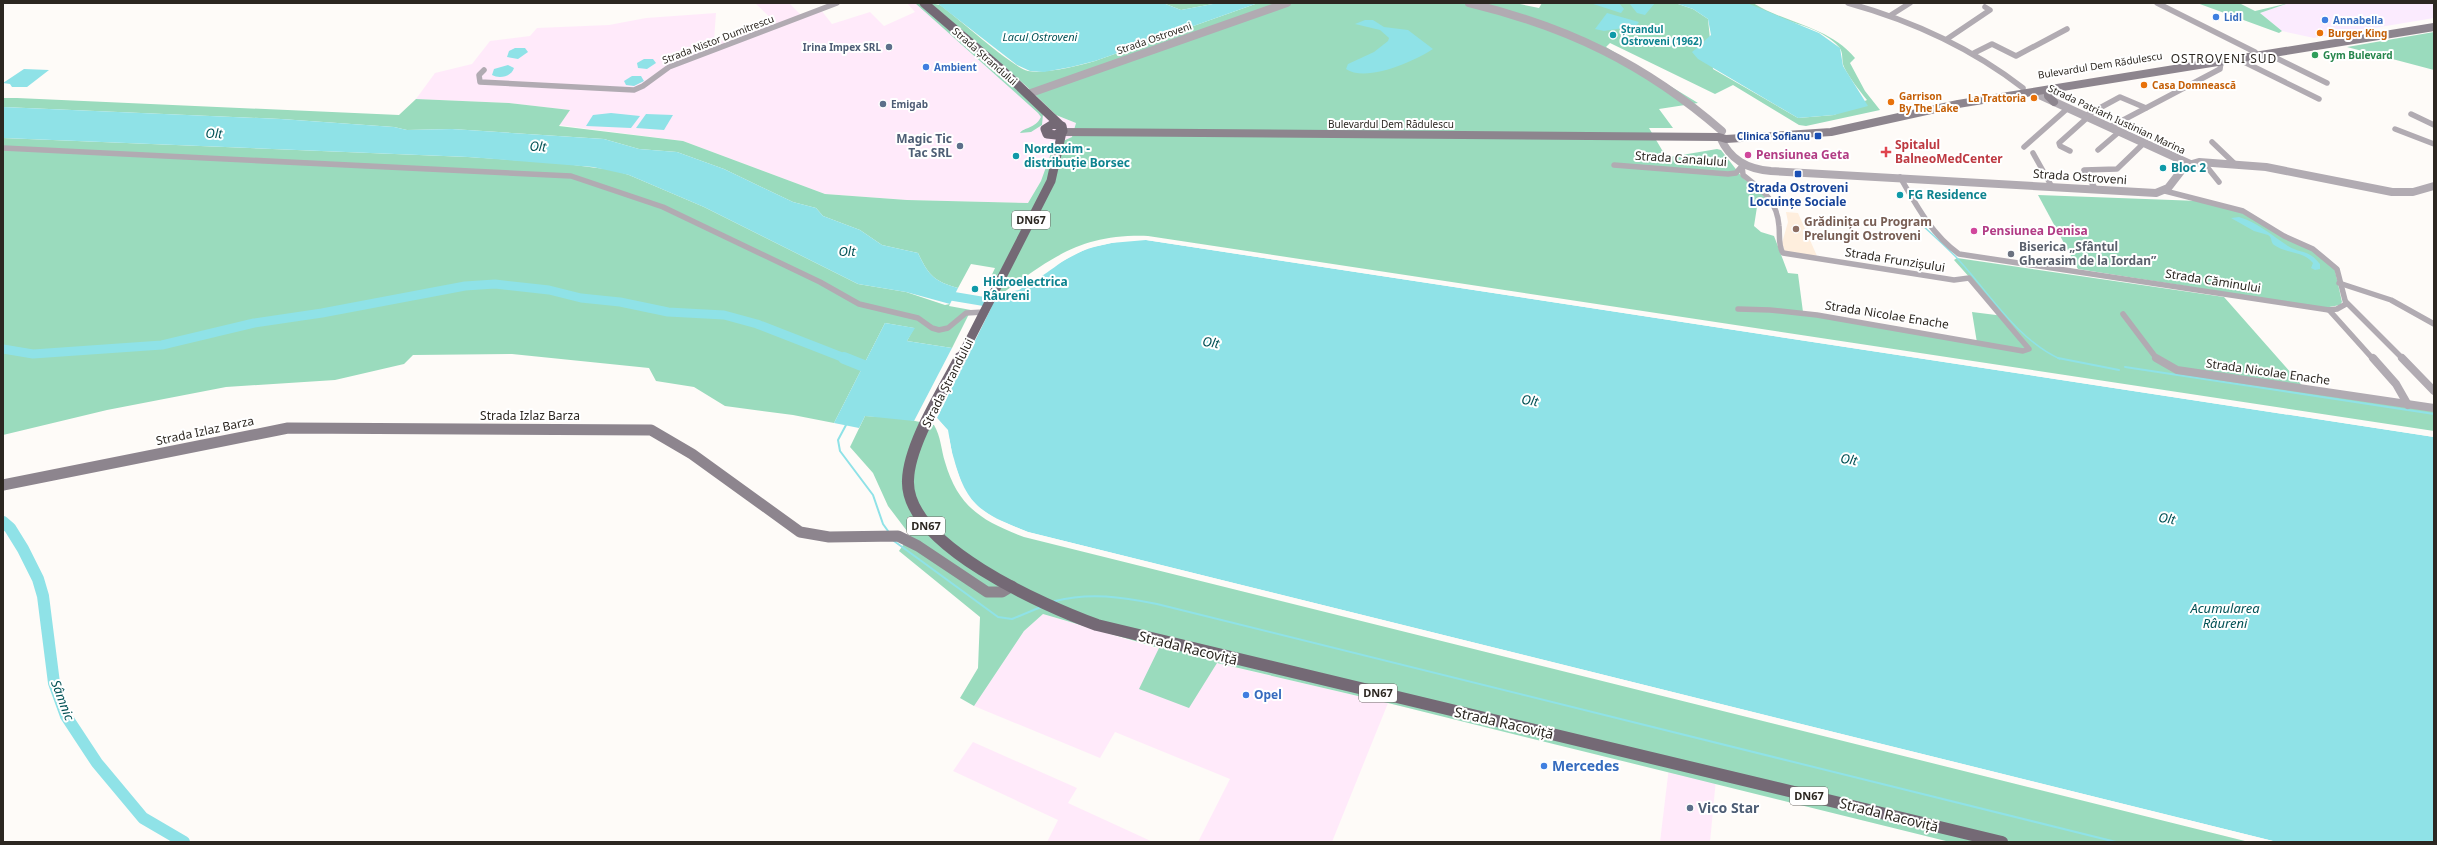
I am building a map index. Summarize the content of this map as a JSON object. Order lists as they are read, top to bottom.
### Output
{
  "streets": {
    "main road": [
      "Strada Ștrandului",
      "Bulevardul Dem Rădulescu",
      "DN67",
      "Strada Izlaz Barza",
      "Strada Racoviță"
    ],
    "street": [
      "Strada Ostroveni",
      "Strada Nistor Dumitrescu",
      "Strada Patriarh Iustinian Marina",
      "Strada Canalului",
      "Strada Frunzișului",
      "Strada Căminului",
      "Strada Nicolae Enache"
    ]
  },
  "crossings": [
    ["Strada Ostroveni", "Strada Ștrandului"],
    ["Strada Ostroveni", "Strada Canalului"],
    ["Strada Ostroveni", "Strada Frunzișului"],
    ["Strada Ostroveni", "Strada Căminului"],
    ["Strada Ștrandului", "Strada Izlaz Barza"],
    ["Strada Ștrandului", "Strada Racoviță"],
    ["Bulevardul Dem Rădulescu", "Strada Patriarh Iustinian Marina"],
    ["Strada Canalului", "Strada Frunzișului"],
    ["Strada Frunzișului", "Strada Nicolae Enache"],
    ["Strada Izlaz Barza", "Strada Racoviță"]
  ],
  "districts": ["OSTROVENI SUD"],
  "water": [
    "Lacul Ostroveni",
    "Olt",
    "Acumularea Râureni",
    "Sâmnic"
  ],
  "places": {
    "other": [
      "Lidl",
      "Annabella",
      "Burger King",
      "Ștrandul Ostroveni (1962)",
      "Irina Impex SRL",
      "Gym Bulevard",
      "Ambient",
      "Casa Domnească",
      "La Trattoria",
      "Garrison By The Lake",
      "Emigab",
      "Magic Tic Tac SRL",
      "Pensiunea Geta",
      "Nordexim - distribuție Borsec",
      "Bloc 2",
      "FG Residence",
      "Grădinița cu Program Prelungit Ostroveni",
      "Pensiunea Denisa",
      "Biserica „Sfântul Gherasim de la Iordan”",
      "Hidroelectrica Râureni",
      "Opel",
      "Mercedes",
      "Vico Star"
    ],
    "transit": ["Clinica Sofianu", "Strada Ostroveni Locuințe Sociale"],
    "health": ["Spitalul BalneoMedCenter"]
  }
}
